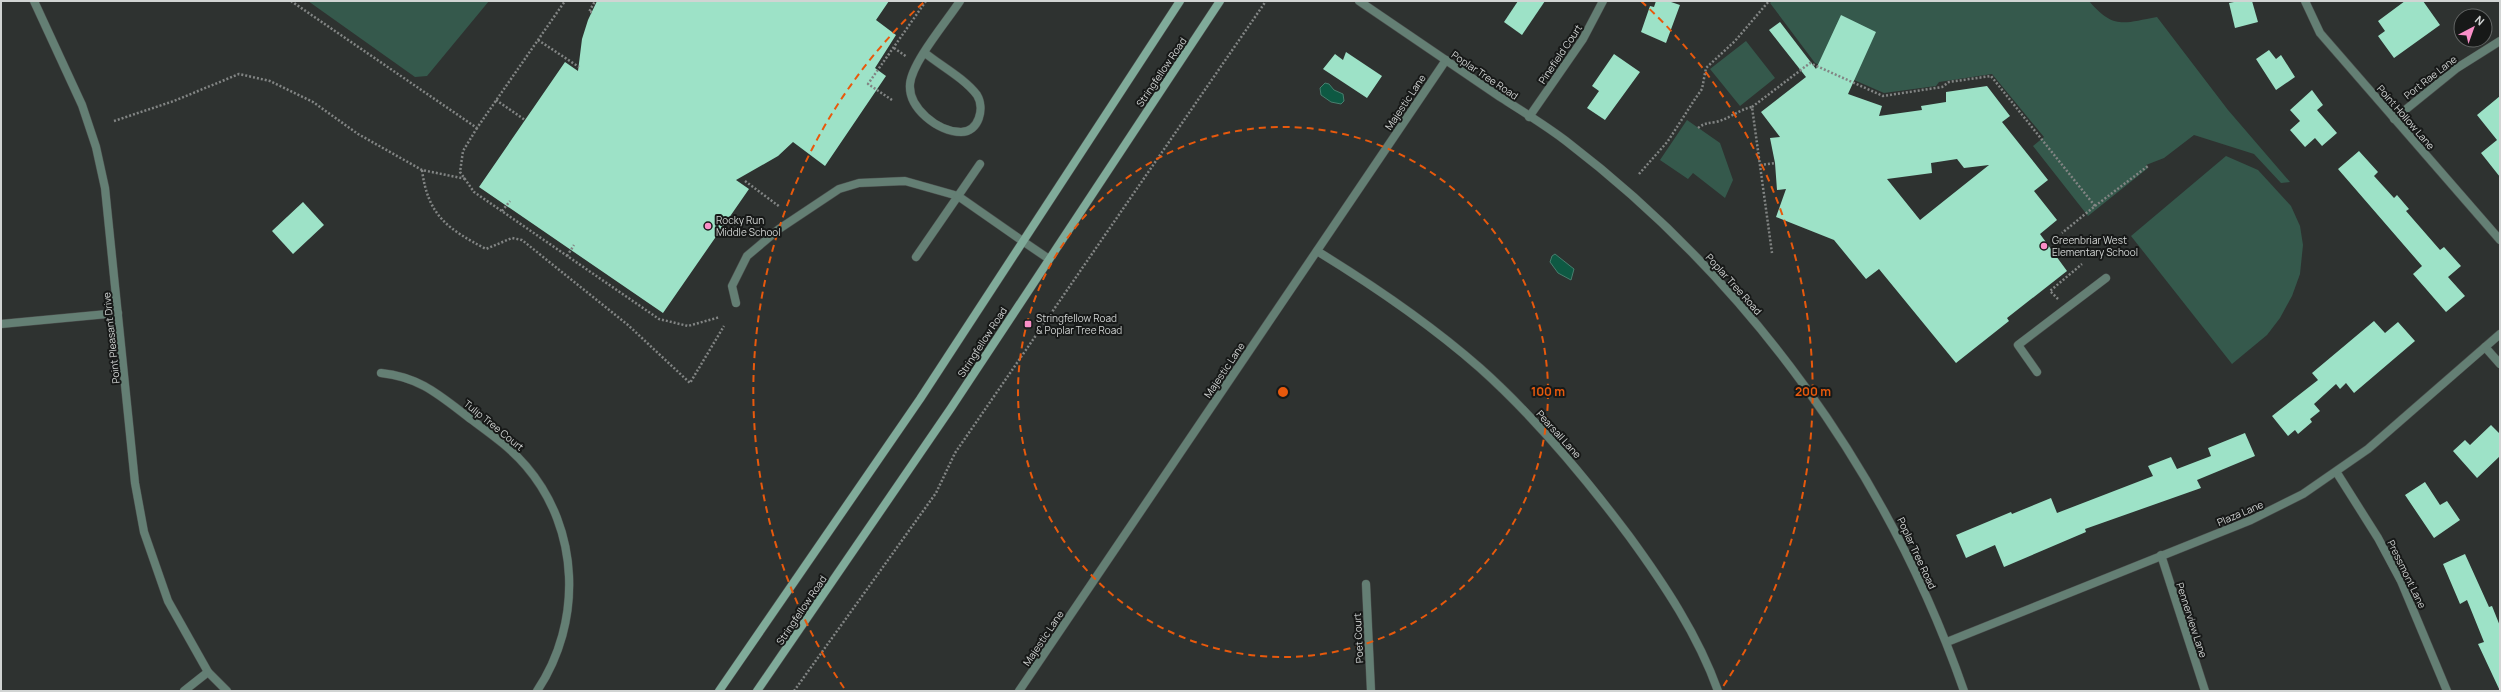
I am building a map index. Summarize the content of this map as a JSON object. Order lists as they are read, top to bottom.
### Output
{
  "streets": {
    "main road": ["Stringfellow Road"],
    "street": [
      "Pinefield Court",
      "Poplar Tree Road",
      "Port Rae Lane",
      "Majestic Lane",
      "Point Hollow Lane",
      "Point Pleasant Drive",
      "Tulip Tree Court",
      "Pearsall Lane",
      "Plaza Lane",
      "Pressmont Lane",
      "Pennerview Lane",
      "Poet Court"
    ]
  },
  "crossings": [
    ["Pinefield Court", "Poplar Tree Road"],
    ["Poplar Tree Road", "Majestic Lane"],
    ["Poplar Tree Road", "Plaza Lane"],
    ["Port Rae Lane", "Point Hollow Lane"],
    ["Majestic Lane", "Pearsall Lane"],
    ["Plaza Lane", "Pressmont Lane"],
    ["Plaza Lane", "Pennerview Lane"]
  ],
  "places": {
    "other": ["Rocky Run Middle School", "Greenbriar West Elementary School"],
    "transit": ["Stringfellow Road & Poplar Tree Road"]
  },
  "north": "top right",
  "rings": ["100 m", "200 m"]
}
